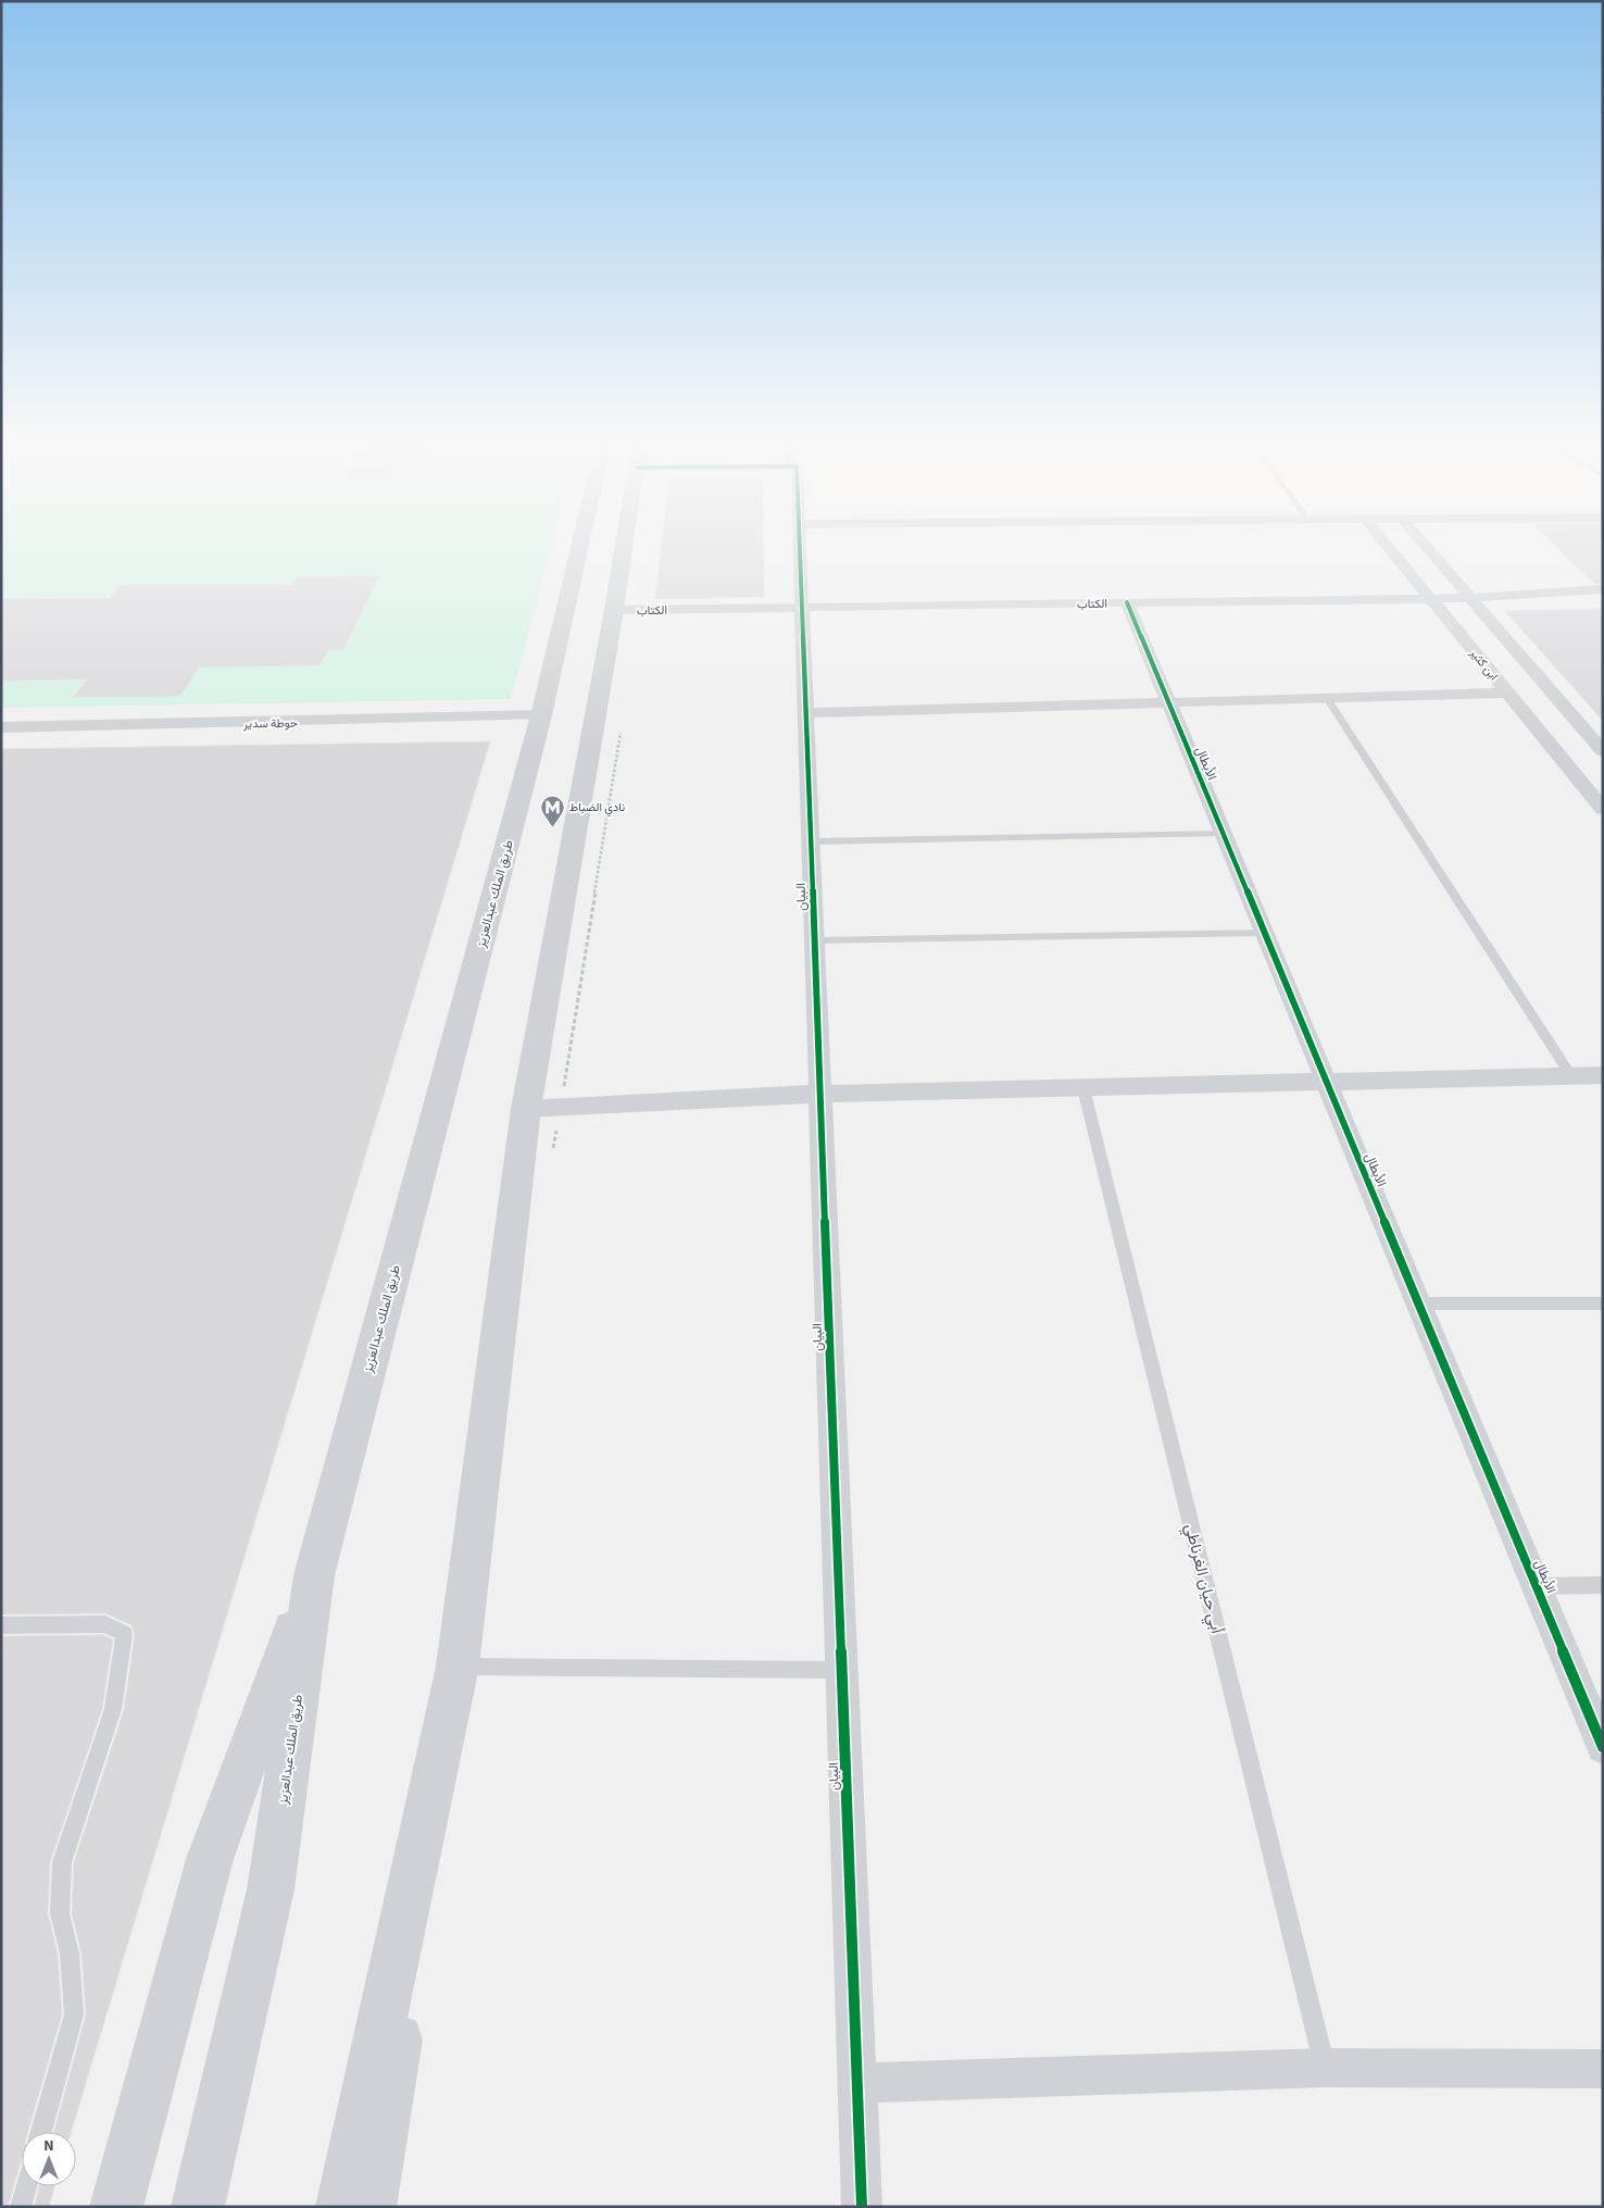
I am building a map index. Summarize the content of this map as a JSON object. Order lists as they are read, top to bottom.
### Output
{
  "streets": {
    "main road": ["طريق الملك عبدالعزيز"],
    "street": [
      "الكتاب",
      "ابن كثير",
      "حوطة سدير",
      "الأبطال",
      "البيان"
    ],
    "lane": ["أبي حيان الغرناطي"]
  },
  "crossings": [
    ["الكتاب", "ابن كثير"],
    ["الكتاب", "الأبطال"],
    ["الكتاب", "البيان"],
    ["حوطة سدير", "طريق الملك عبدالعزيز"]
  ],
  "places": {
    "metro station": ["نادي الضباط"]
  },
  "north": "top"
}
